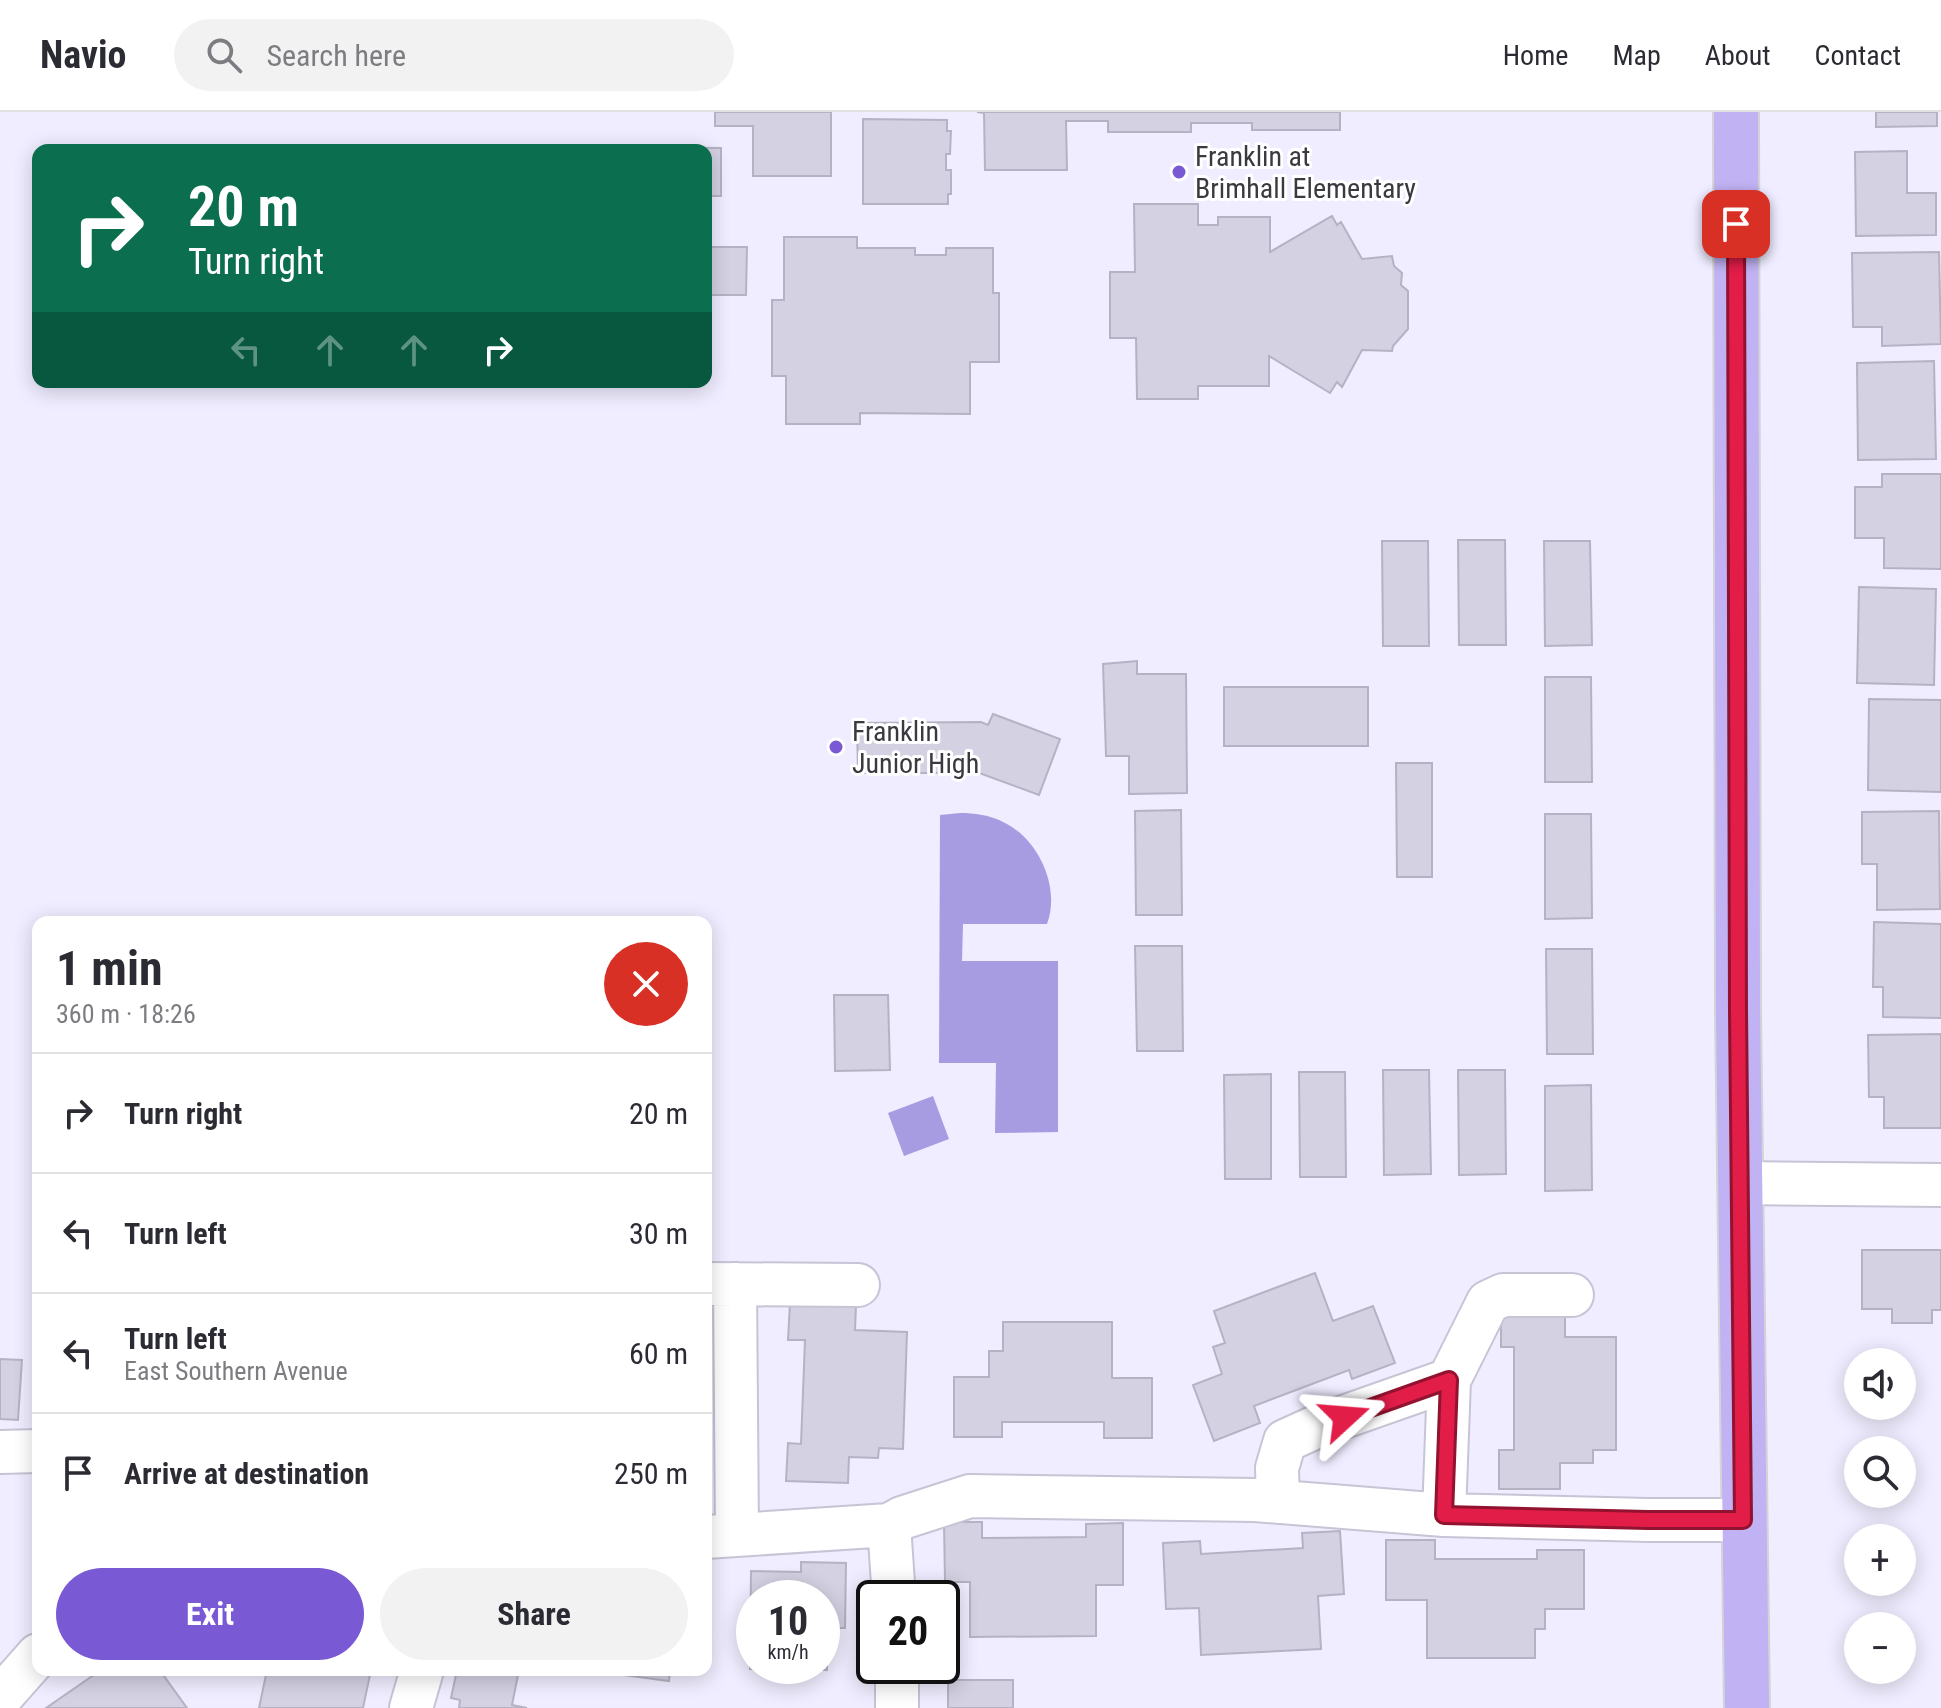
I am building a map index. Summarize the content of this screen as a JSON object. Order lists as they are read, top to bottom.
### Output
{
  "places": ["Franklin at Brimhall Elementary", "Franklin Junior High"],
  "page": {
    "header": "Navio",
    "search": "Search here",
    "nav": [
      "Home",
      "Map",
      "About",
      "Contact"
    ],
    "turn": ["20 m", "Turn right"],
    "heading": ["1 min", "360 m · 18:26"],
    "list": [
      {
        "name": "Turn right",
        "value": "20 m"
      },
      {
        "name": "Turn left",
        "value": "30 m"
      },
      {
        "name": "Turn left",
        "note": "East Southern Avenue",
        "value": "60 m"
      },
      {
        "name": "Arrive at destination",
        "value": "250 m"
      }
    ],
    "map_buttons": ["+", "−"],
    "buttons": ["Exit", "Share"],
    "speed": "10 km/h",
    "limit": "20"
  }
}
